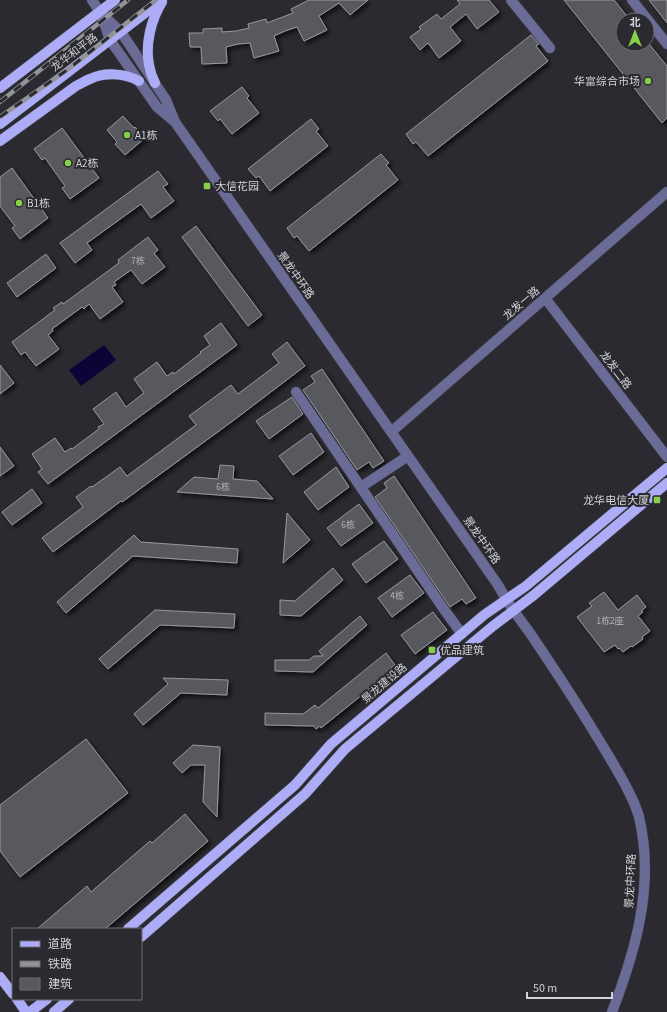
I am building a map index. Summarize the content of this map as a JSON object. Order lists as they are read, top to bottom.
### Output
{
  "streets": {
    "main road": ["龙华和平路", "景龙建设路"],
    "street": ["景龙中环路", "龙发一路", "龙发二路"]
  },
  "crossings": [
    ["龙华和平路", "景龙中环路"],
    ["景龙中环路", "龙发一路"],
    ["景龙中环路", "景龙建设路"],
    ["龙发一路", "龙发二路"]
  ],
  "places": {
    "other": [
      "华富综合市场",
      "A1栋",
      "A2栋",
      "B1栋"
    ],
    "transit": ["大信花园", "龙华电信大厦", "优品建筑"]
  },
  "house_numbers": [
    "7栋",
    "6栋",
    "6栋",
    "4栋",
    "1栋2座"
  ],
  "legend": ["道路", "铁路", "建筑"],
  "scale_bar": "50 m",
  "north": "top"
}
